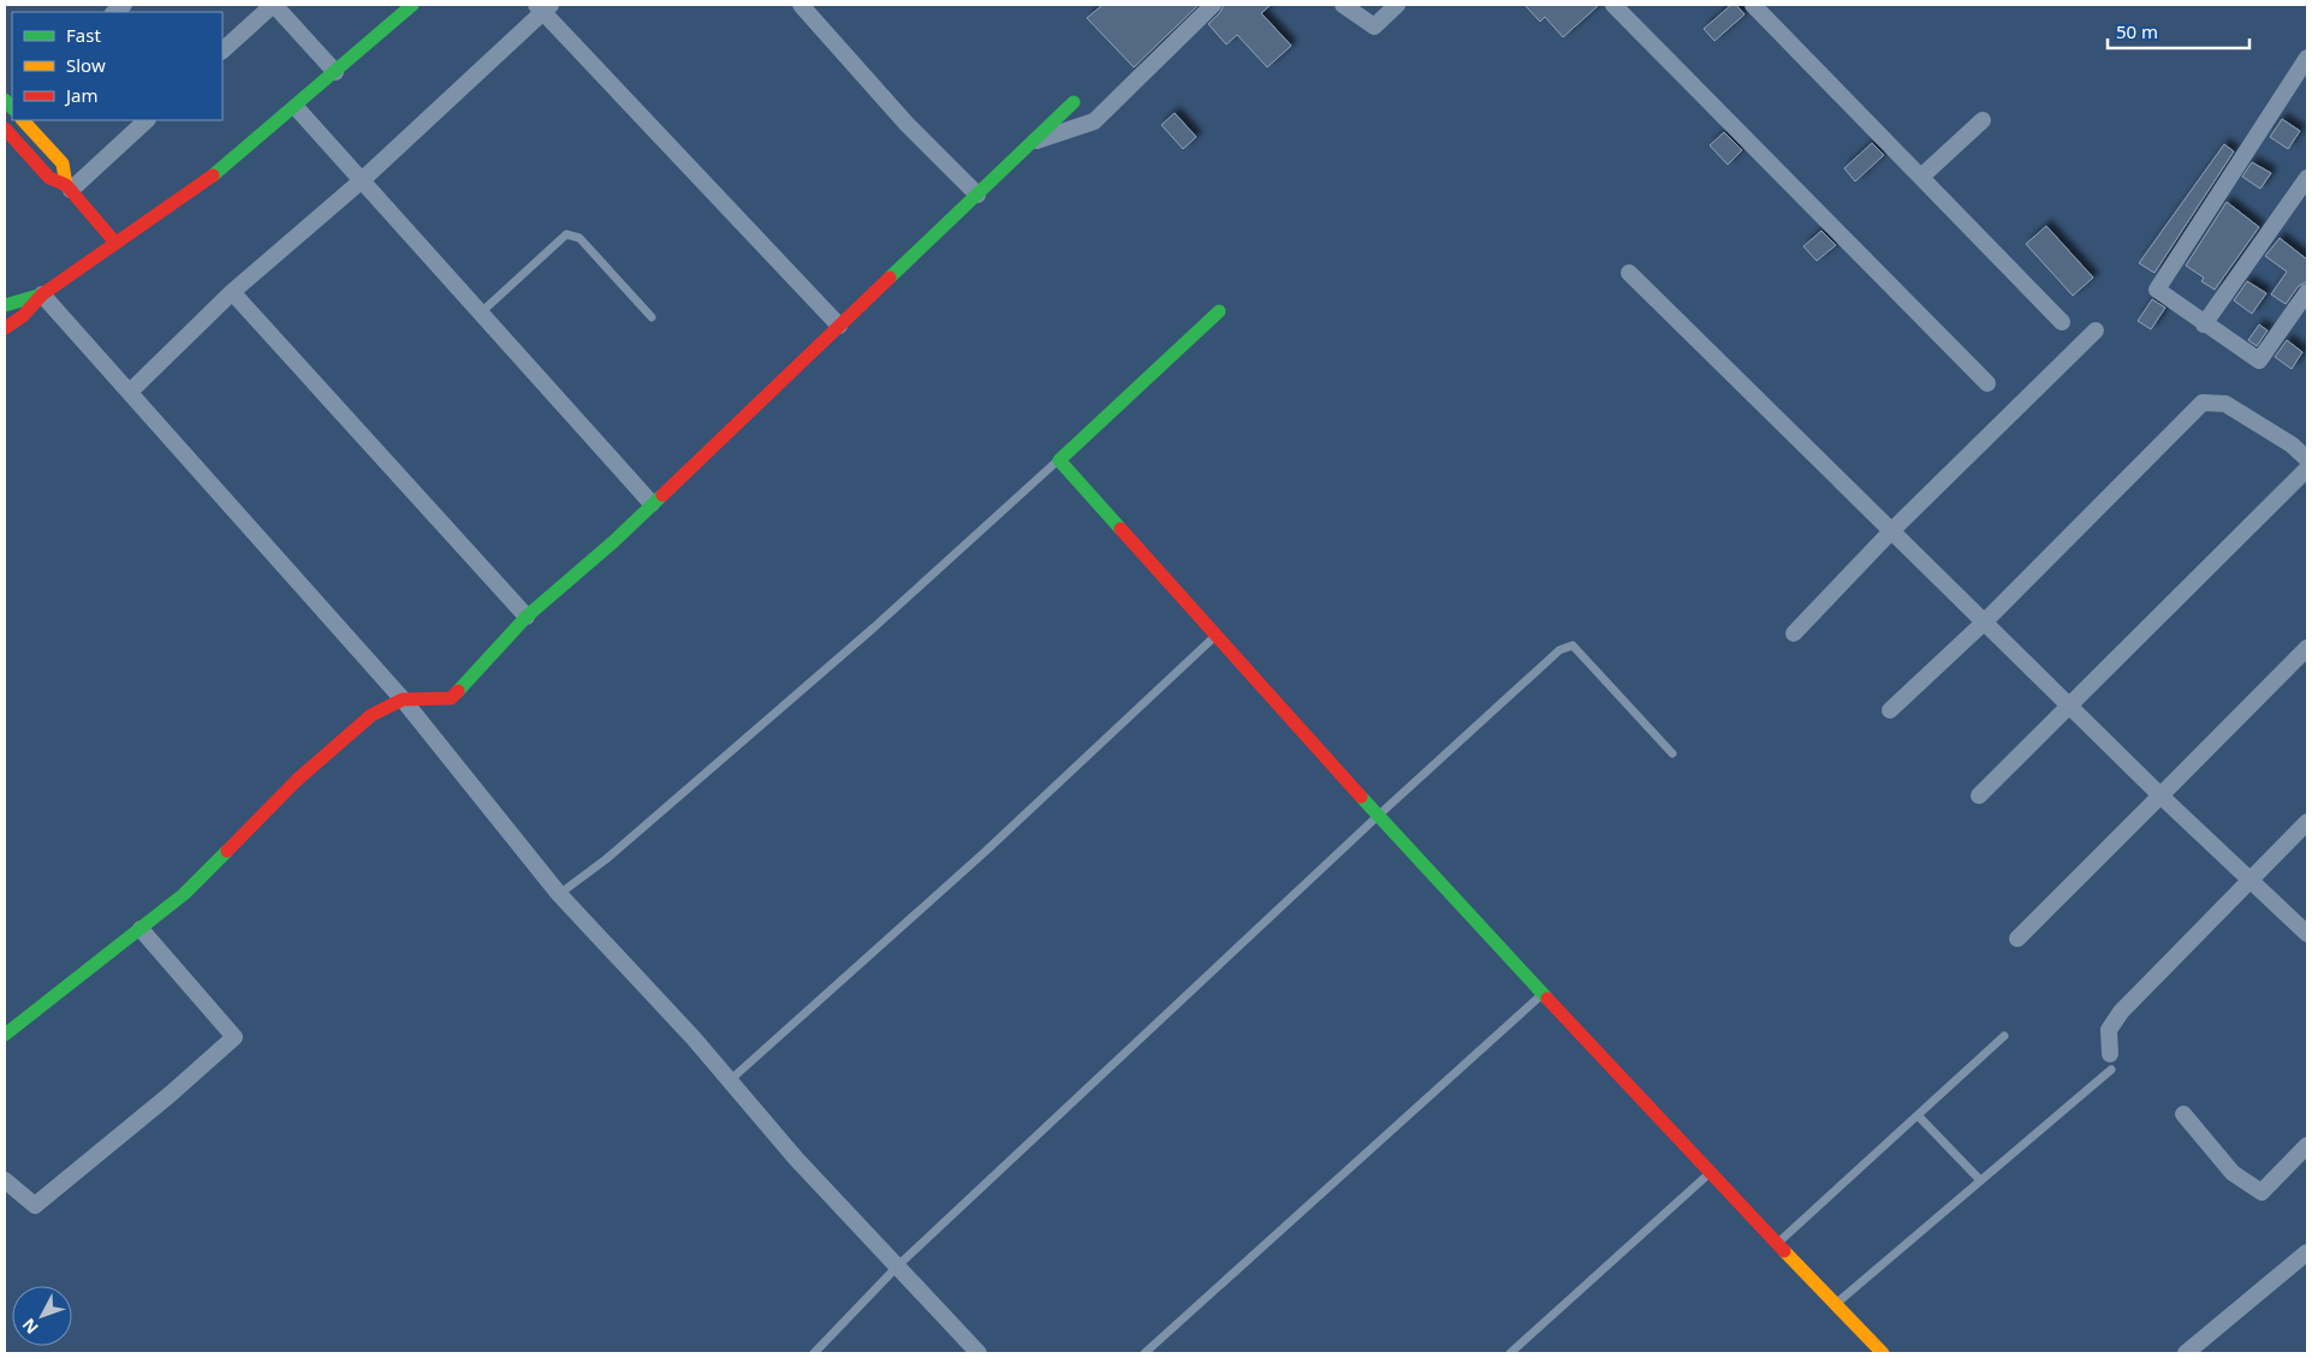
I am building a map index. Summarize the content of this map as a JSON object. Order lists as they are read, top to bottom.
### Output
{
  "legend": ["Fast", "Slow", "Jam"],
  "scale_bar": "50 m",
  "north": "bottom left"
}
